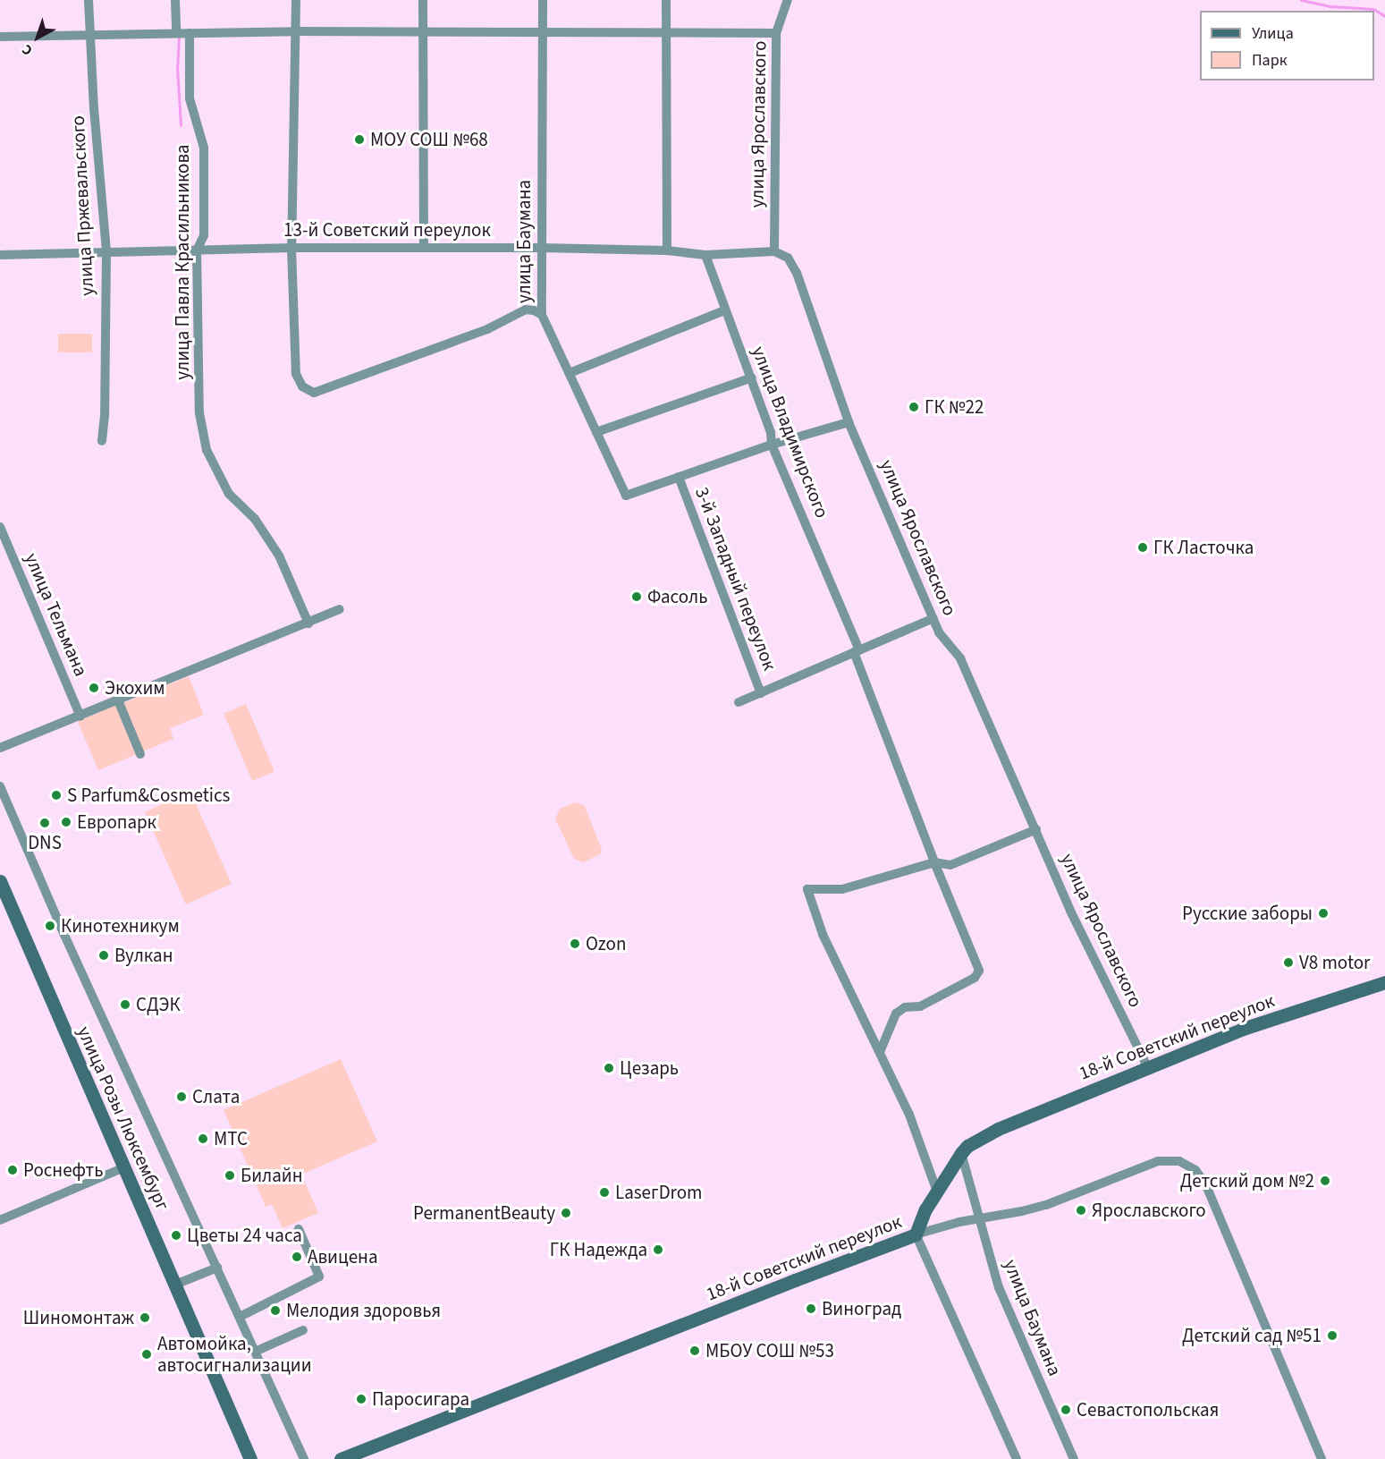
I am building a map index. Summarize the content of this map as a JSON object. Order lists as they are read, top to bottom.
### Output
{
  "streets": {
    "street": [
      "улица Ярославского",
      "улица Пржевальского",
      "13-й Советский переулок",
      "улица Баумана",
      "улица Павла Красильникова",
      "улица Владимирского",
      "3-й Западный переулок",
      "улица Тельмана",
      "18-й Советский переулок",
      "улица Розы Люксембург"
    ]
  },
  "crossings": [
    ["улица Ярославского", "13-й Советский переулок"],
    ["улица Ярославского", "18-й Советский переулок"],
    ["улица Пржевальского", "13-й Советский переулок"],
    ["13-й Советский переулок", "улица Баумана"],
    ["13-й Советский переулок", "улица Павла Красильникова"],
    ["13-й Советский переулок", "улица Владимирского"],
    ["улица Баумана", "3-й Западный переулок"],
    ["улица Баумана", "18-й Советский переулок"]
  ],
  "places": [
    "МОУ СОШ №68",
    "ГК №22",
    "ГК Ласточка",
    "Фасоль",
    "Экохим",
    "S Parfum&Cosmetics",
    "Европарк",
    "DNS",
    "Русские заборы",
    "Кинотехникум",
    "Ozon",
    "Вулкан",
    "V8 motor",
    "СДЭК",
    "Цезарь",
    "Слата",
    "МТС",
    "Роснефть",
    "Билайн",
    "Детский дом №2",
    "LaseгDrom",
    "Ярославского",
    "PermanentBeauty",
    "Цветы 24 часа",
    "ГК Надежда",
    "Авицена",
    "Виноград",
    "Мелодия здоровья",
    "Шиномонтаж",
    "Детский сад №51",
    "МБОУ СОШ №53",
    "Автомойка, автосигнализации",
    "Паросигара",
    "Севастопольская"
  ],
  "legend": ["Улица", "Парк"],
  "north": "bottom left"
}
